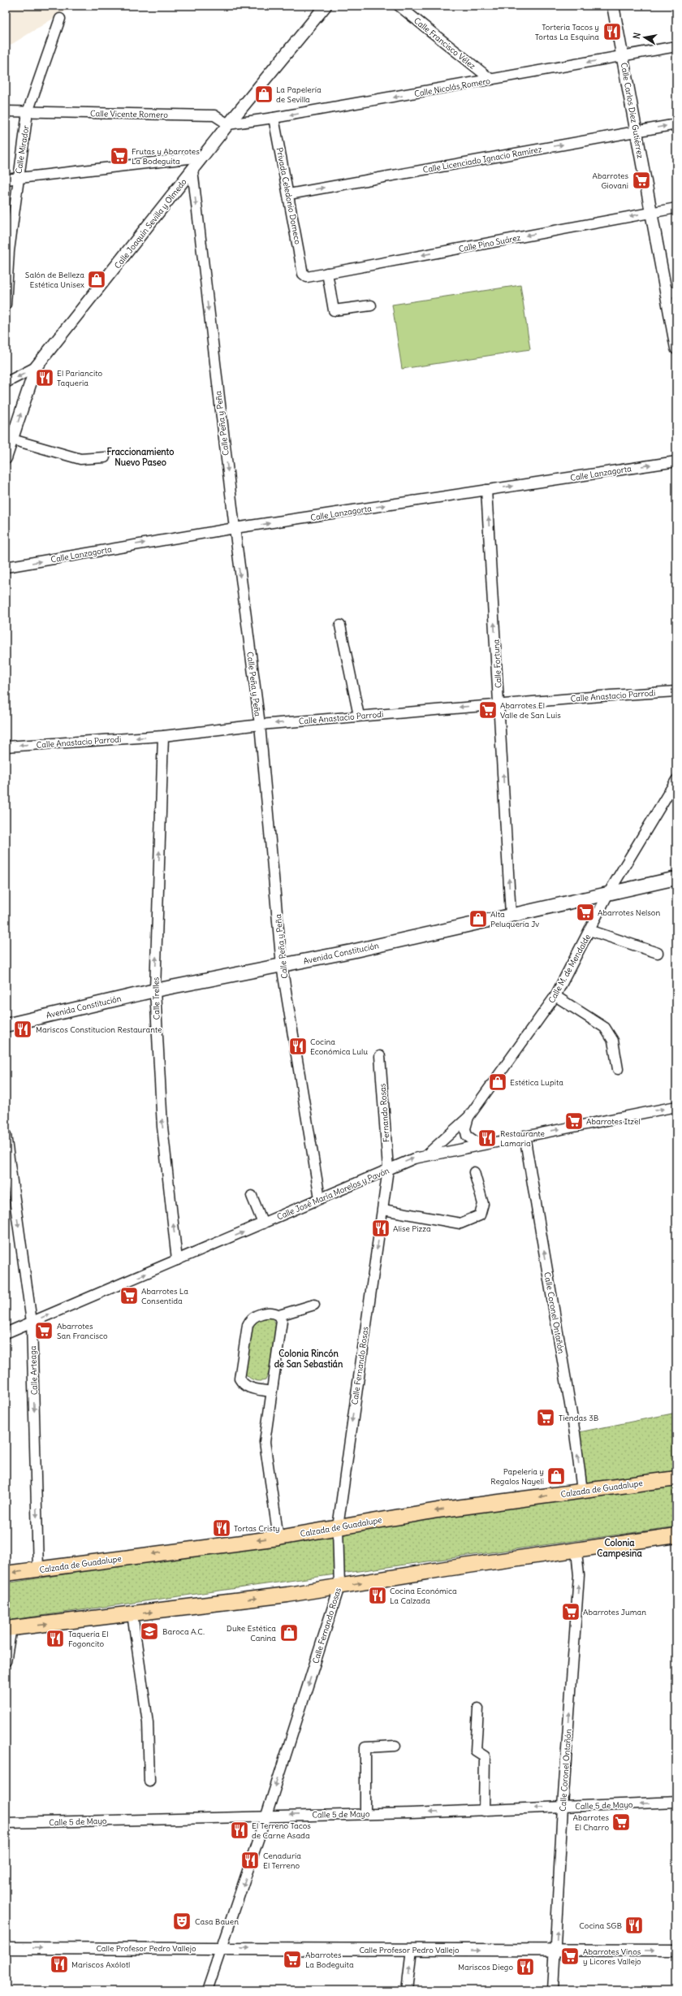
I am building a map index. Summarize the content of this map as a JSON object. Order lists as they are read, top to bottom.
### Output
{
  "streets": {
    "main road": ["Avenida Constitución", "Calzada de Guadalupe"],
    "street": [
      "Calle Francisco Vélez",
      "Calle Nicolás Romero",
      "Calle Carlos Díez Gutiérrez",
      "Calle Vicente Romero",
      "Calle Mirador",
      "Calle Licenciado Ignacio Ramírez",
      "Privada Celedonio Domeco",
      "Calle Joaquín Sevilla y Olmedo",
      "Calle Pino Suárez",
      "Calle Peña y Peña",
      "Calle Lanzagorta",
      "Calle Fortuna",
      "Calle Anastacio Parrodi",
      "Calle M. de Mendalde",
      "Calle Trelles",
      "Fernando Rosas",
      "Calle José María Morelos y Pavón",
      "Calle Coronel Ontañón",
      "Calle Fernando Rosas",
      "Calle Arteaga",
      "Calle 5 de Mayo",
      "Calle Profesor Pedro Vallejo"
    ]
  },
  "crossings": [
    ["Calle Francisco Vélez", "Calle Nicolás Romero"],
    ["Calle Nicolás Romero", "Calle Carlos Díez Gutiérrez"],
    ["Calle Nicolás Romero", "Calle Vicente Romero"],
    ["Calle Nicolás Romero", "Privada Celedonio Domeco"],
    ["Calle Nicolás Romero", "Calle Joaquín Sevilla y Olmedo"],
    ["Calle Carlos Díez Gutiérrez", "Calle Licenciado Ignacio Ramírez"],
    ["Calle Carlos Díez Gutiérrez", "Calle Pino Suárez"],
    ["Calle Vicente Romero", "Calle Mirador"],
    ["Calle Vicente Romero", "Calle Joaquín Sevilla y Olmedo"],
    ["Calle Licenciado Ignacio Ramírez", "Privada Celedonio Domeco"],
    ["Privada Celedonio Domeco", "Calle Pino Suárez"],
    ["Calle Joaquín Sevilla y Olmedo", "Calle Peña y Peña"],
    ["Calle Peña y Peña", "Calle Lanzagorta"],
    ["Calle Peña y Peña", "Calle Anastacio Parrodi"],
    ["Calle Peña y Peña", "Avenida Constitución"],
    ["Calle Peña y Peña", "Calle José María Morelos y Pavón"],
    ["Calle Lanzagorta", "Calle Fortuna"],
    ["Calle Fortuna", "Calle Anastacio Parrodi"],
    ["Calle Fortuna", "Avenida Constitución"],
    ["Calle Anastacio Parrodi", "Calle Trelles"],
    ["Avenida Constitución", "Calle M. de Mendalde"],
    ["Avenida Constitución", "Calle Trelles"],
    ["Calle M. de Mendalde", "Calle José María Morelos y Pavón"],
    ["Calle Trelles", "Calle José María Morelos y Pavón"],
    ["Fernando Rosas", "Calle José María Morelos y Pavón"],
    ["Fernando Rosas", "Calle Fernando Rosas"],
    ["Calle José María Morelos y Pavón", "Calle Coronel Ontañón"],
    ["Calle José María Morelos y Pavón", "Calle Fernando Rosas"],
    ["Calle José María Morelos y Pavón", "Calle Arteaga"],
    ["Calle Coronel Ontañón", "Calzada de Guadalupe"],
    ["Calle Coronel Ontañón", "Calle 5 de Mayo"],
    ["Calle Coronel Ontañón", "Calle Profesor Pedro Vallejo"],
    ["Calle Fernando Rosas", "Calzada de Guadalupe"],
    ["Calle Fernando Rosas", "Calle 5 de Mayo"],
    ["Calle Fernando Rosas", "Calle Profesor Pedro Vallejo"],
    ["Calle Arteaga", "Calzada de Guadalupe"]
  ],
  "one_way": [
    "Calle Nicolás Romero",
    "Calle Licenciado Ignacio Ramírez",
    "Calle Pino Suárez",
    "Calle Peña y Peña",
    "Calle Lanzagorta",
    "Calle Fortuna",
    "Calle Anastacio Parrodi",
    "Calle Trelles",
    "Calle José María Morelos y Pavón",
    "Calle Coronel Ontañón",
    "Calle Fernando Rosas",
    "Calle Arteaga",
    "Calle 5 de Mayo",
    "Calle Profesor Pedro Vallejo"
  ],
  "districts": ["Fraccionamiento Nuevo Paseo", "Colonia Rincón de San Sebastián", "Colonia Campesina"],
  "places": {
    "restaurant": [
      "Torteria Tacos y Tortas La Esquina",
      "El Pariancito Taqueria",
      "Mariscos Constitucion Restaurante",
      "Cocina Económica Lulu",
      "Restaurante Lamaria",
      "Alise Pizza",
      "Tortas Cristy",
      "Cocina Económica La Calzada",
      "Taquería El Fogoncito",
      "El Terreno Tacos de Carne Asada",
      "Cenaduría El Terreno",
      "Cocina SGB",
      "Mariscos Axólotl",
      "Mariscos Diego"
    ],
    "shop": [
      "La Papelería de Sevilla",
      "Salón de Belleza Estética Unisex",
      "Alta Peluquería Jv",
      "Estética Lupita",
      "Papelería y Regalos Nayeli",
      "Duke Estética Canina"
    ],
    "supermarket": [
      "Frutas y Abarrotes La Bodeguita",
      "Abarrotes Giovani",
      "Abarrotes El Valle de San Luis",
      "Abarrotes Nelson",
      "Abarrotes Itzel",
      "Abarrotes La Consentida",
      "Abarrotes San Francisco",
      "Tiendas 3B",
      "Abarrotes Juman",
      "Abarrotes El Charro",
      "Abarrotes Vinos y Licores Vallejo",
      "Abarrotes La Bodeguita"
    ],
    "school or university": ["Baroca A.C."],
    "theatre": ["Casa Bauen"]
  },
  "north": "left"
}
